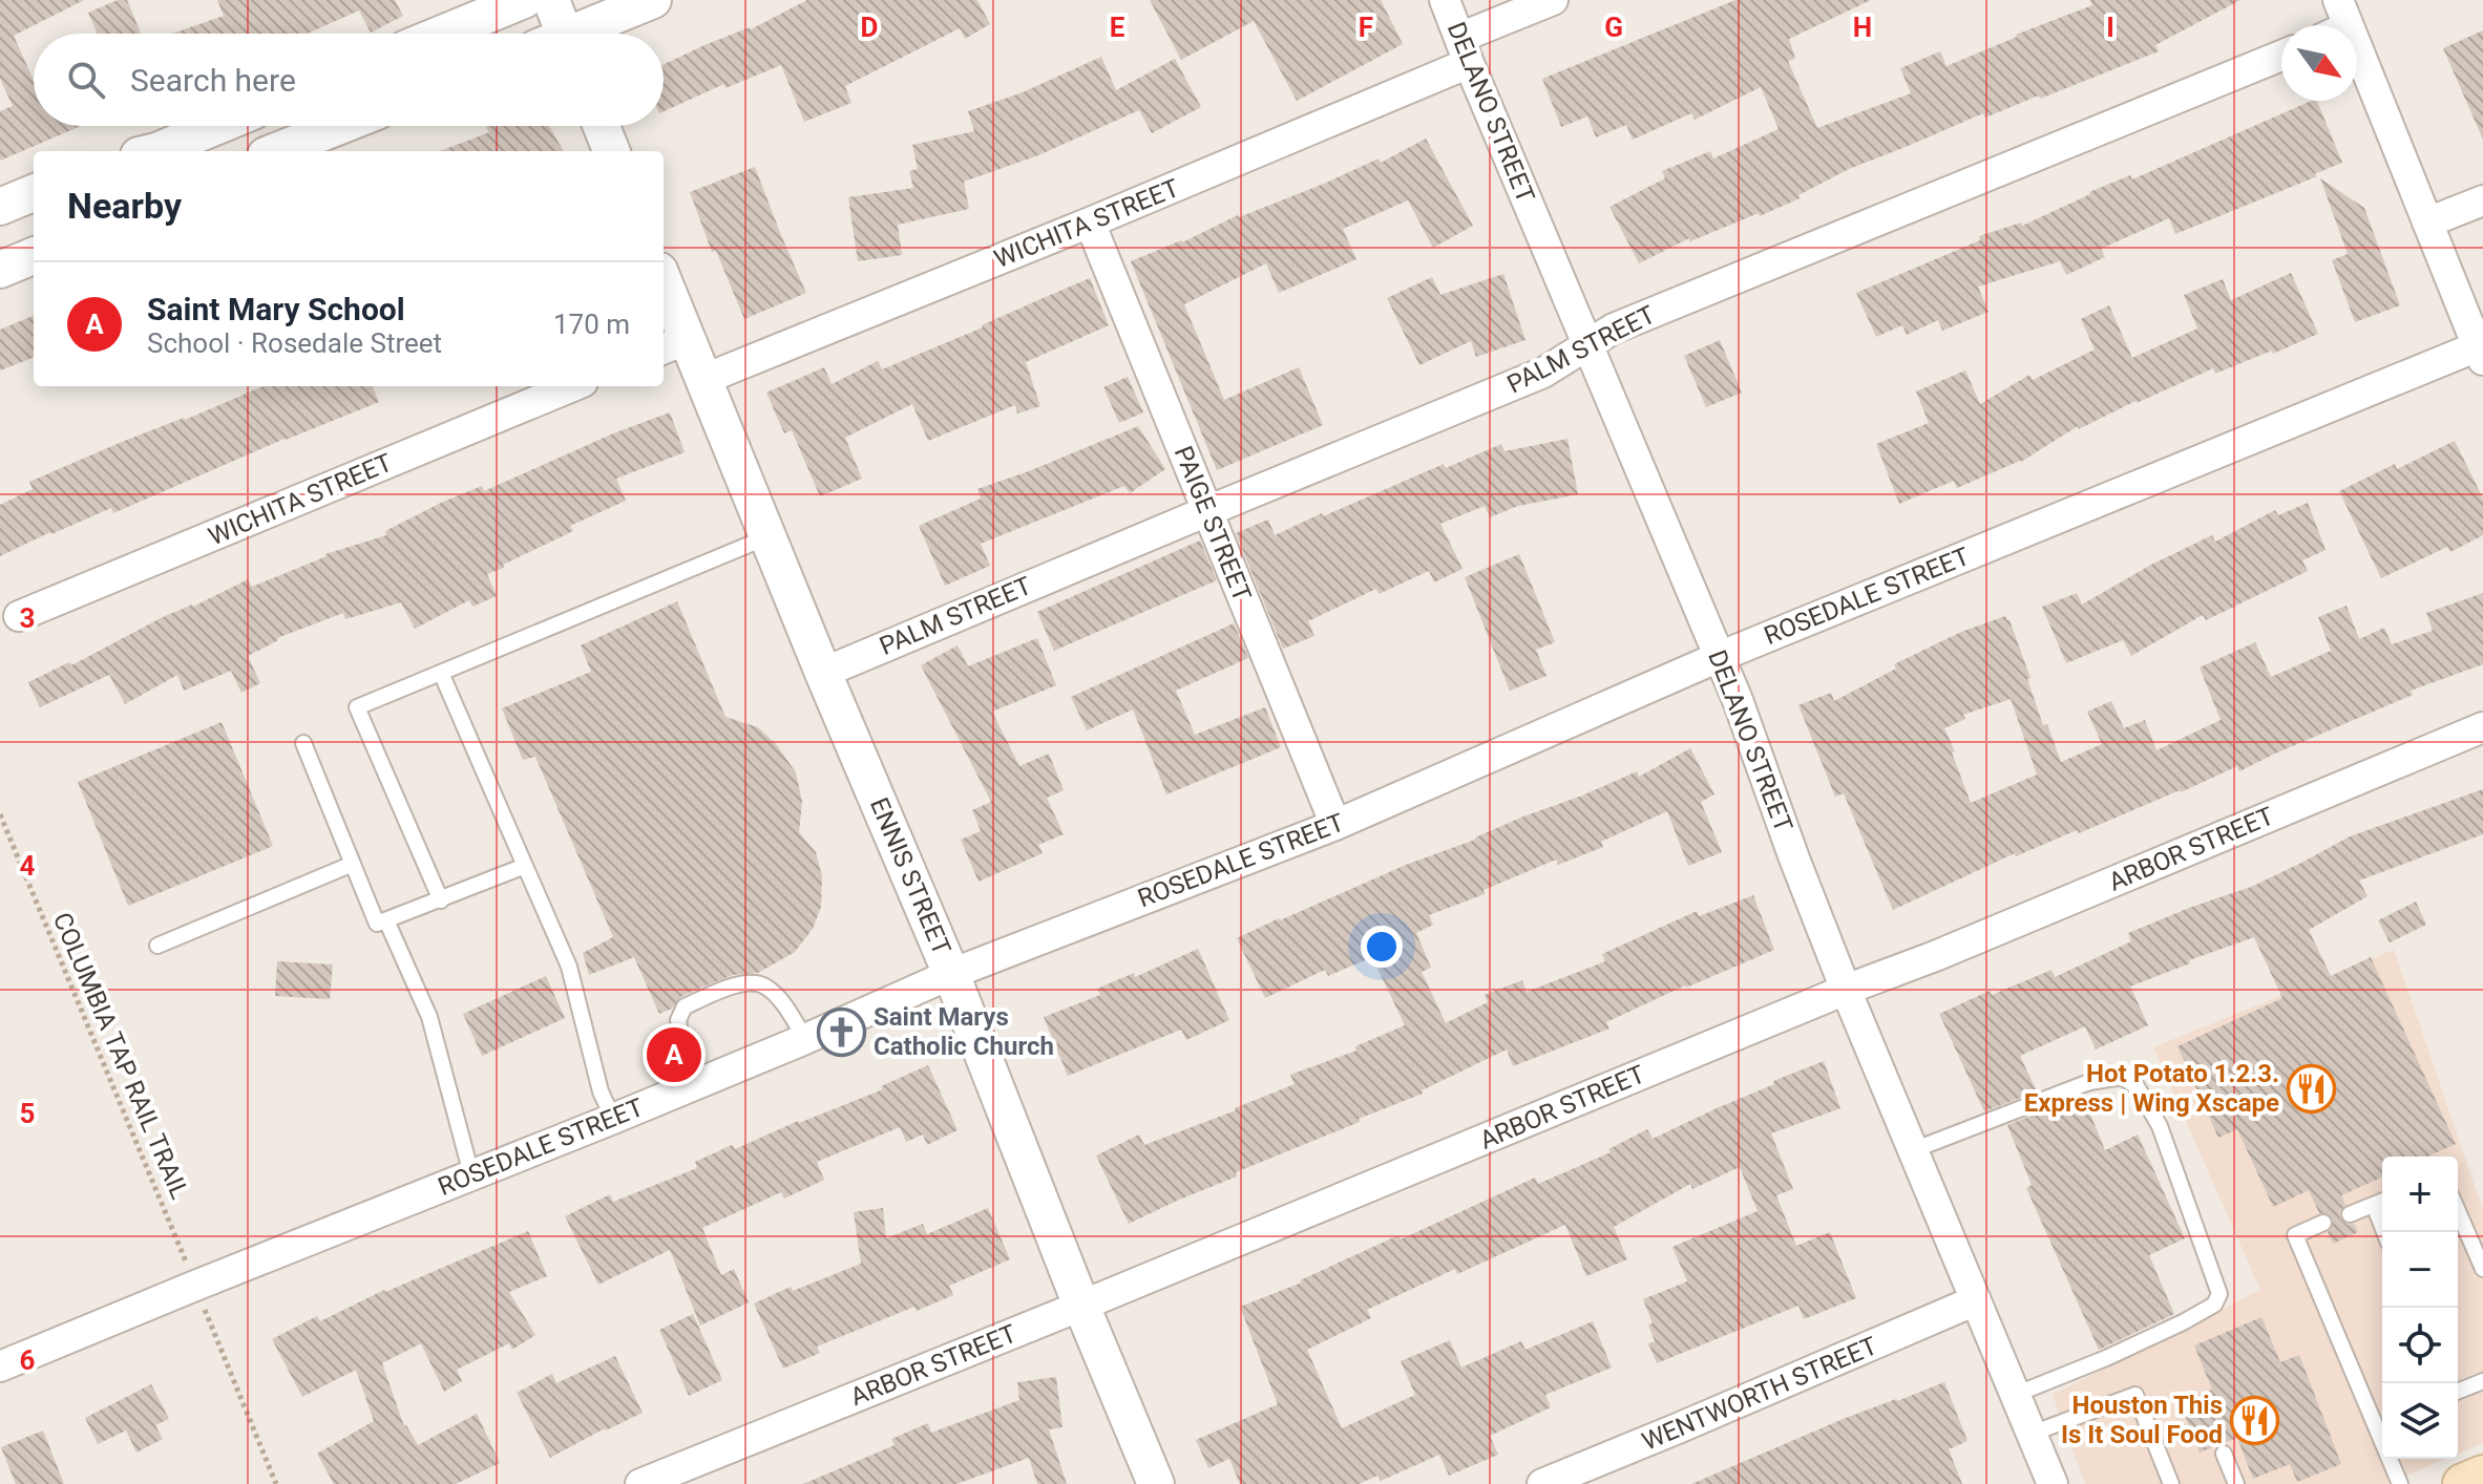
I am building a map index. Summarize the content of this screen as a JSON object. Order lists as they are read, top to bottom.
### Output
{
  "streets": {
    "street": [
      "DELANO STREET",
      "WICHITA STREET",
      "PALM STREET",
      "PAIGE STREET",
      "ROSEDALE STREET",
      "ARBOR STREET",
      "ENNIS STREET",
      "WENTWORTH STREET"
    ],
    "path": ["COLUMBIA TAP RAIL TRAIL"]
  },
  "crossings": [
    ["DELANO STREET", "WICHITA STREET"],
    ["DELANO STREET", "PALM STREET"],
    ["DELANO STREET", "ROSEDALE STREET"],
    ["DELANO STREET", "ARBOR STREET"],
    ["DELANO STREET", "WENTWORTH STREET"],
    ["WICHITA STREET", "PAIGE STREET"],
    ["WICHITA STREET", "ENNIS STREET"],
    ["PALM STREET", "PAIGE STREET"],
    ["PALM STREET", "ENNIS STREET"],
    ["PAIGE STREET", "ROSEDALE STREET"],
    ["ROSEDALE STREET", "ENNIS STREET"],
    ["ARBOR STREET", "ENNIS STREET"]
  ],
  "places": {
    "church": ["Saint Marys Catholic Church"],
    "restaurant": ["Hot Potato 1.2.3. Express | Wing Xscape", "Houston This Is It Soul Food"]
  },
  "north": "bottom right",
  "page": {
    "search": "Search here",
    "heading": "Nearby",
    "list": [
      {
        "mark": "A",
        "name": "Saint Mary School",
        "note": "School · Rosedale Street",
        "value": "170 m"
      }
    ],
    "pins": "A",
    "map_buttons": ["+", "−"]
  },
  "grid": {
    "columns": [
      "D",
      "E",
      "F",
      "G",
      "H",
      "I"
    ],
    "rows": [
      "3",
      "4",
      "5",
      "6"
    ]
  }
}
